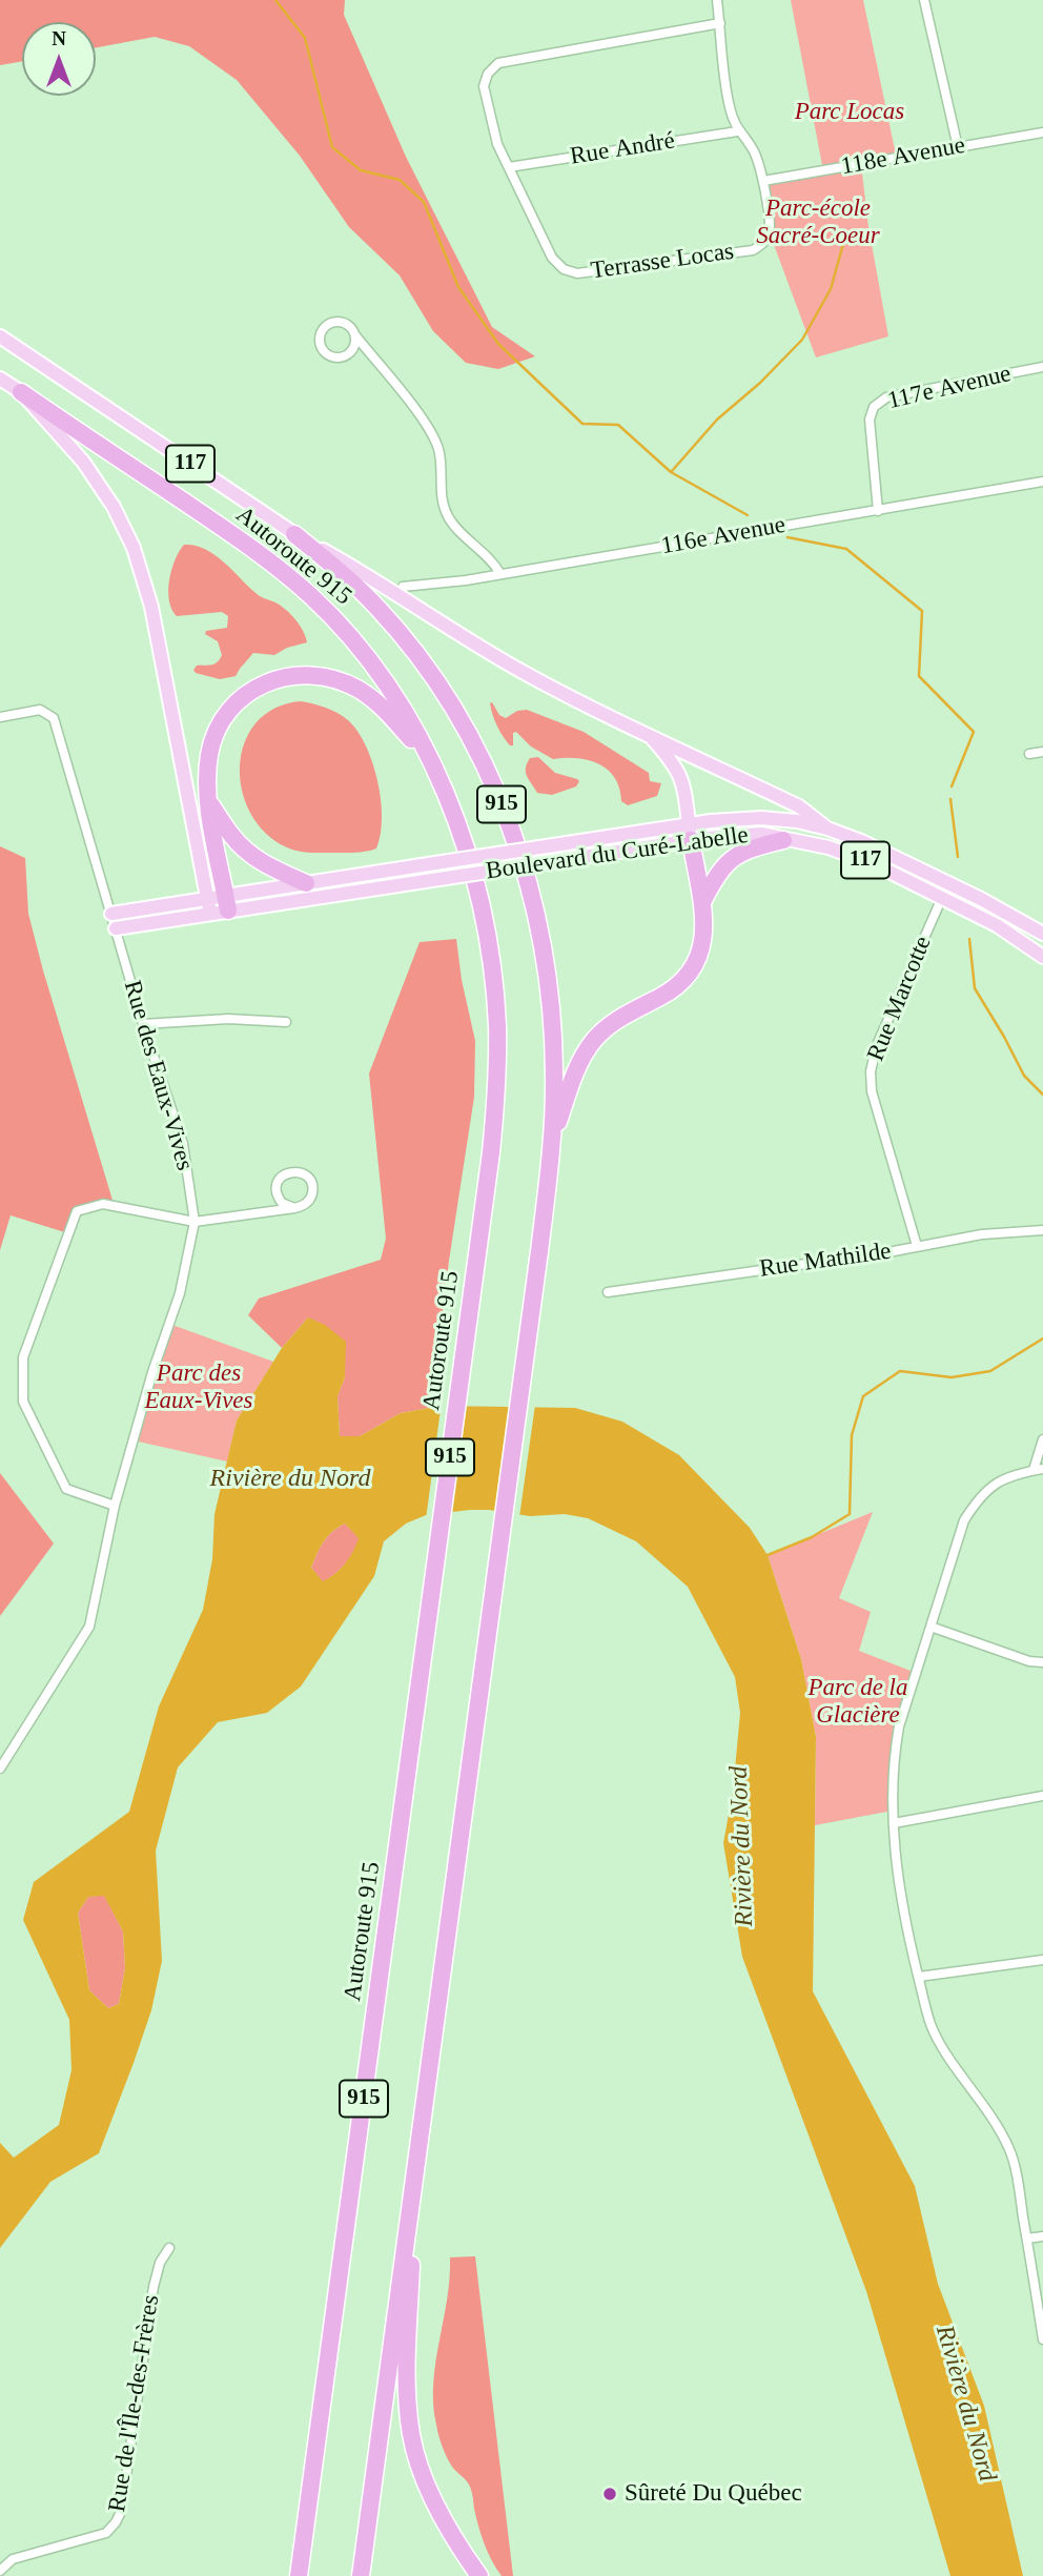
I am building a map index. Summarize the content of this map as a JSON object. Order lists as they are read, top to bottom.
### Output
{
  "streets": {
    "highway": ["Autoroute 915", "915"],
    "main road": ["117", "Boulevard du Curé-Labelle"],
    "street": [
      "Rue André",
      "118e Avenue",
      "Terrasse Locas",
      "117e Avenue",
      "116e Avenue",
      "Rue Marcotte",
      "Rue des Eaux-Vives",
      "Rue Mathilde",
      "Rue de l'Île-des-Frères"
    ]
  },
  "crossings": [
    ["Rue André", "Terrasse Locas"],
    ["118e Avenue", "Terrasse Locas"],
    ["117e Avenue", "116e Avenue"],
    ["117", "Autoroute 915"],
    ["117", "Boulevard du Curé-Labelle"],
    ["117", "Rue des Eaux-Vives"],
    ["Boulevard du Curé-Labelle", "Rue Marcotte"],
    ["Rue Marcotte", "Rue Mathilde"]
  ],
  "water": ["Rivière du Nord"],
  "parks": [
    "Parc Locas",
    "Parc-école Sacré-Coeur",
    "Parc des Eaux-Vives",
    "Parc de la Glacière"
  ],
  "places": ["Sûreté Du Québec"],
  "north": "top"
}
